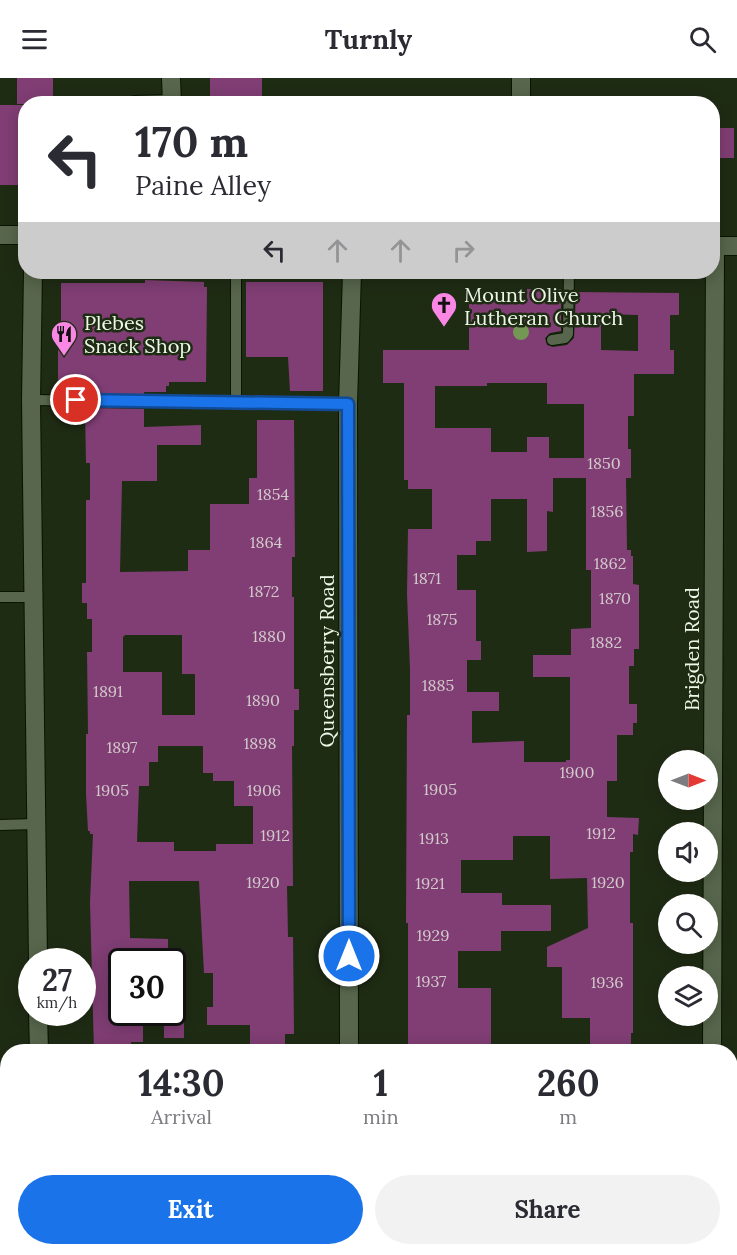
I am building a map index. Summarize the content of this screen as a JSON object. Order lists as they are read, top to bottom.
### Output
{
  "streets": {
    "street": ["Brigden Road", "Queensberry Road"]
  },
  "places": {
    "church": ["Mount Olive Lutheran Church"],
    "restaurant": ["Plebes Snack Shop"]
  },
  "house_numbers": [
    "1850",
    "1854",
    "1856",
    "1864",
    "1862",
    "1871",
    "1872",
    "1870",
    "1875",
    "1880",
    "1882",
    "1885",
    "1891",
    "1890",
    "1898",
    "1897",
    "1900",
    "1905",
    "1905",
    "1906",
    "1912",
    "1912",
    "1913",
    "1920",
    "1920",
    "1921",
    "1929",
    "1937",
    "1936"
  ],
  "north": "right",
  "page": {
    "header": "Turnly",
    "turn": ["170 m", "Paine Alley"],
    "speed": "27 km/h",
    "limit": "30",
    "eta": [
      "14:30",
      "Arrival",
      "1",
      "min",
      "260",
      "m"
    ],
    "buttons": ["Exit", "Share"]
  }
}
